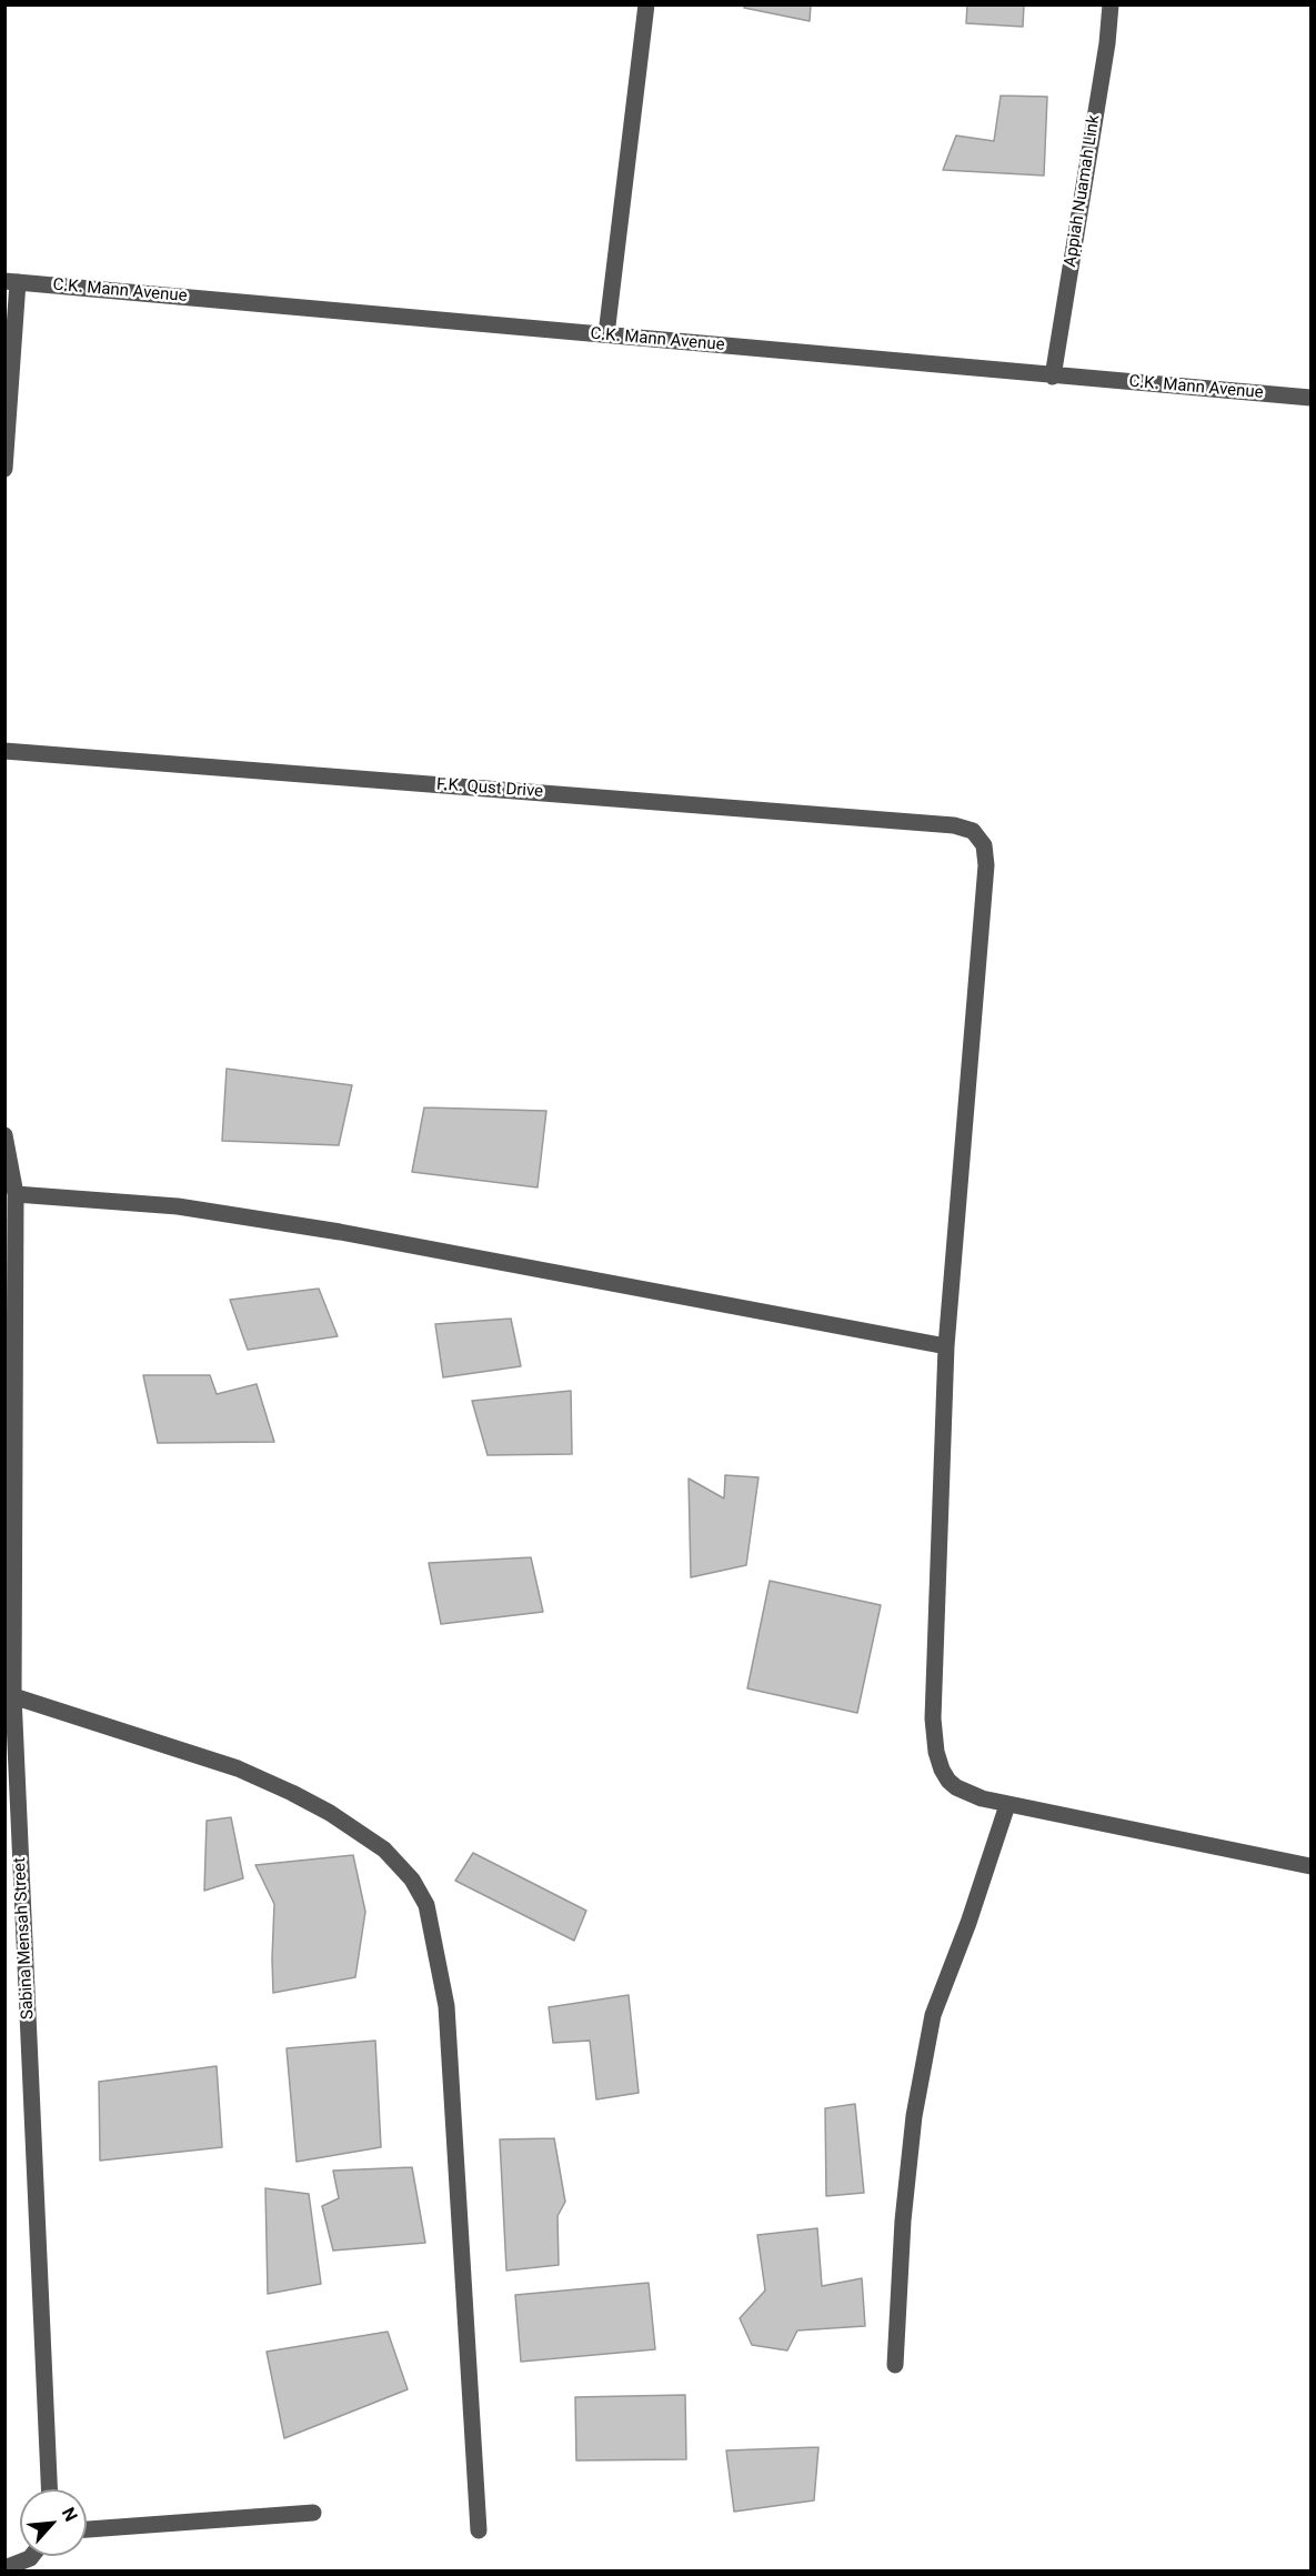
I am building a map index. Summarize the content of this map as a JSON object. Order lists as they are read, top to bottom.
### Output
{
  "streets": {
    "street": [
      "Appiah Nuamah Link",
      "C.K. Mann Avenue",
      "F.K. Qust Drive",
      "Sabina Mensah Street"
    ]
  },
  "crossings": [
    ["Appiah Nuamah Link", "C.K. Mann Avenue"]
  ],
  "north": "top right"
}
